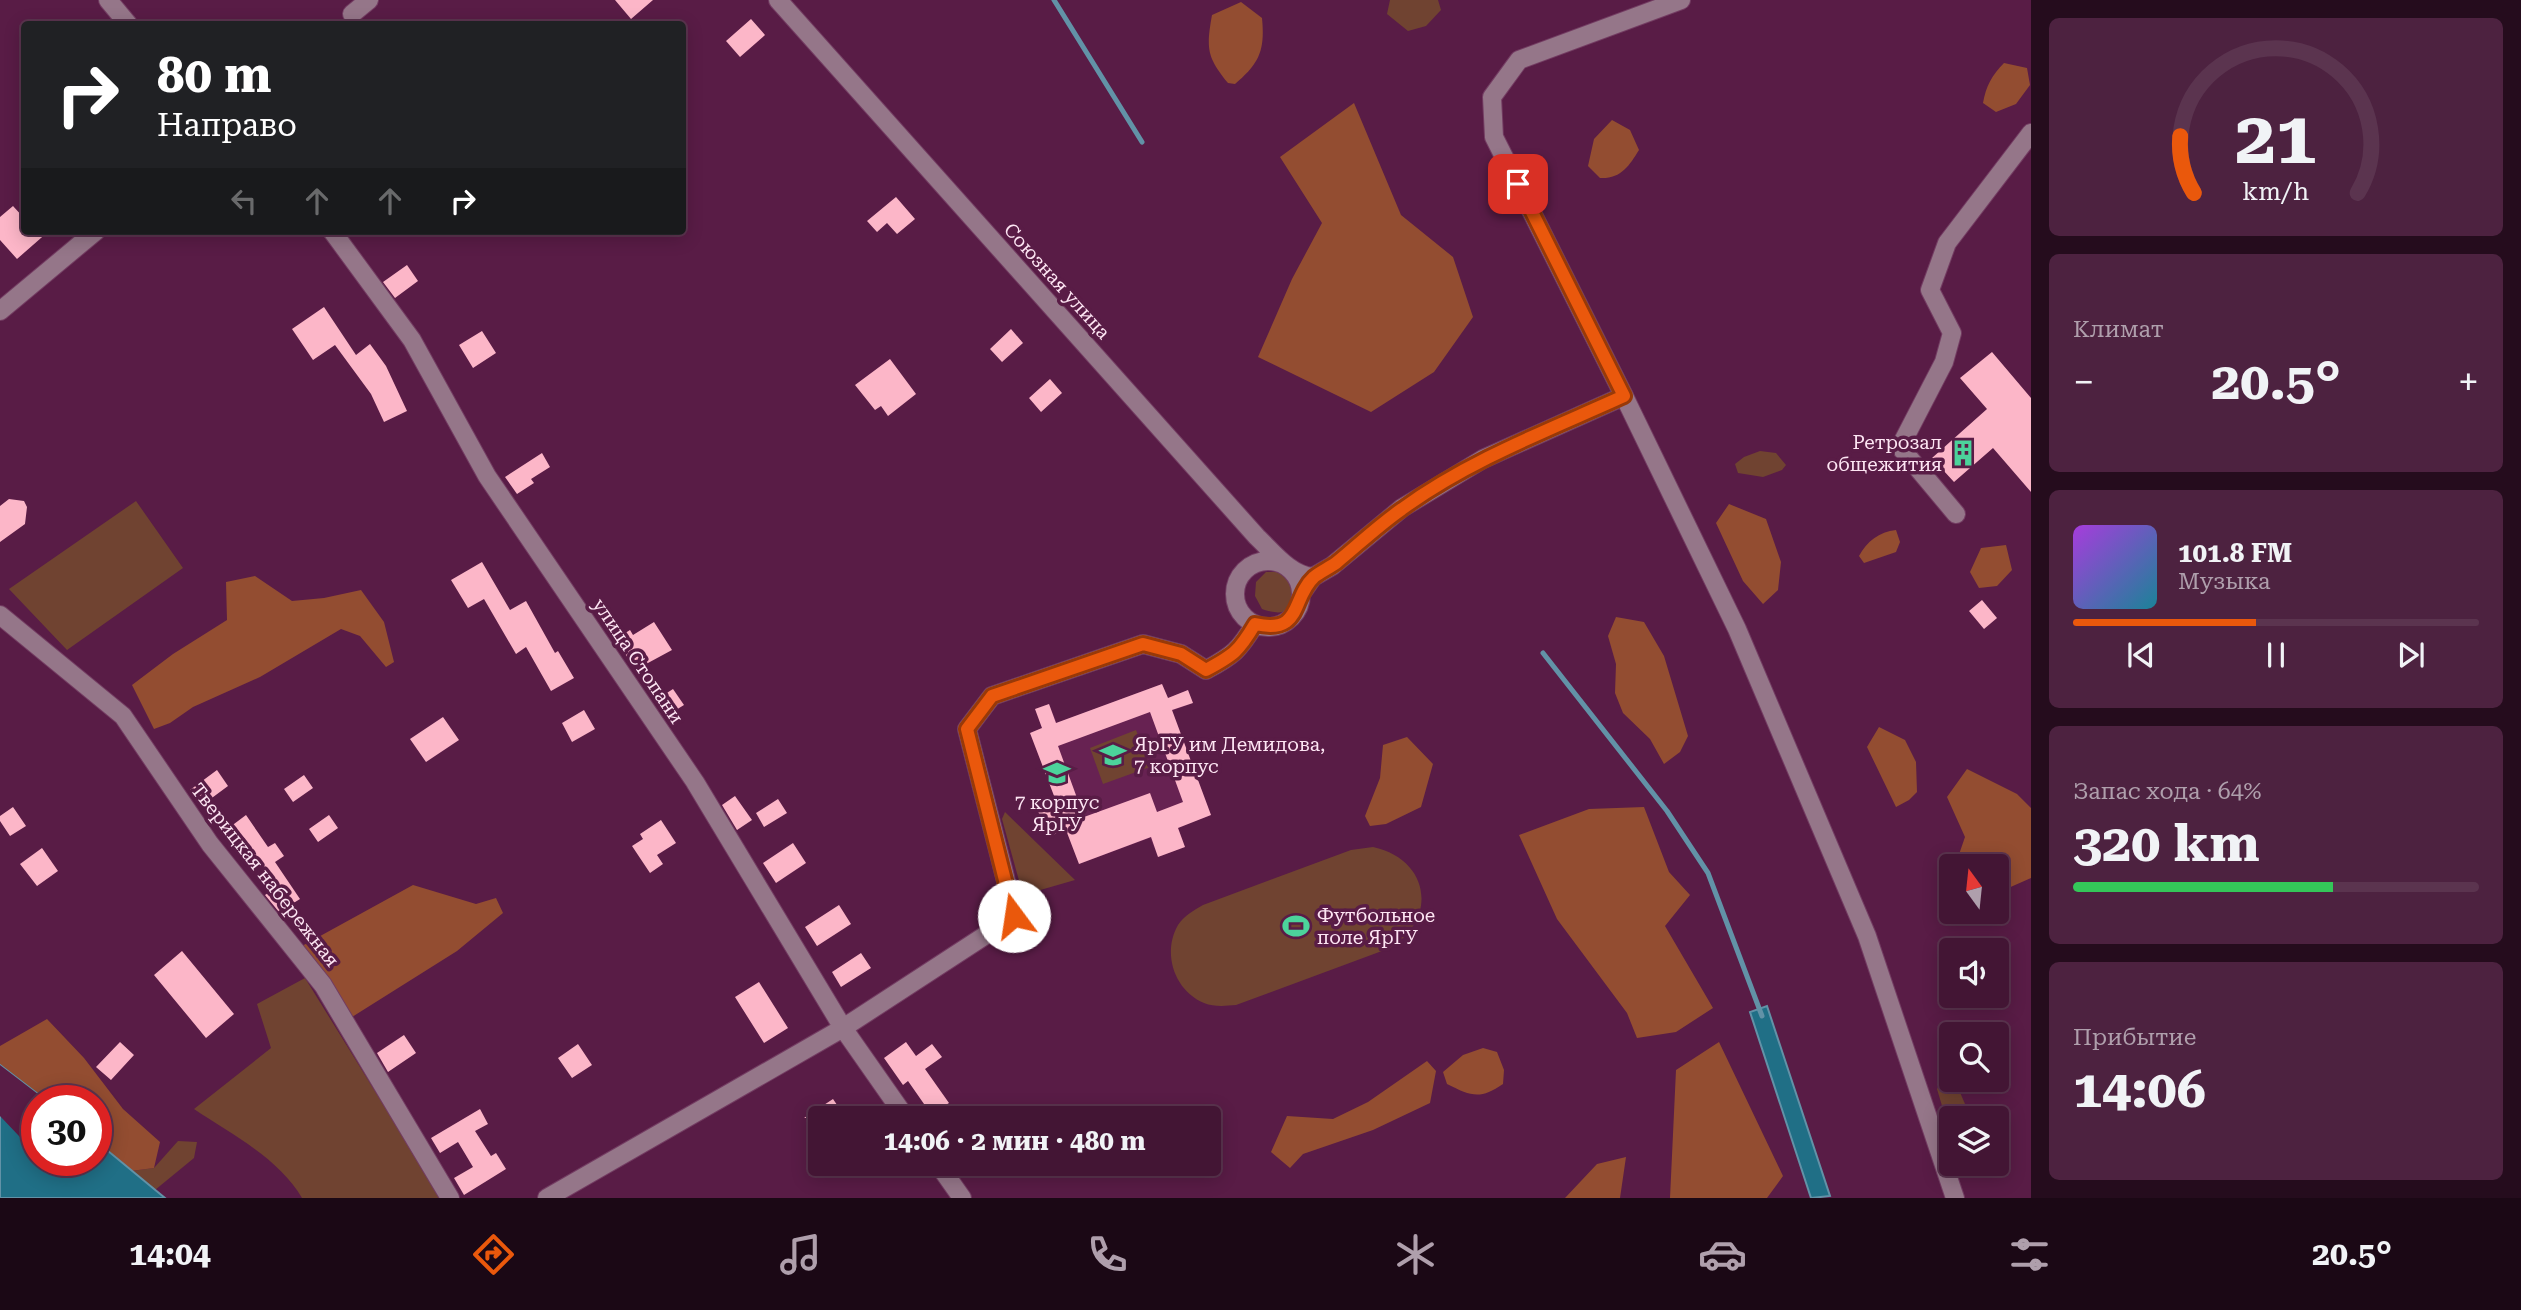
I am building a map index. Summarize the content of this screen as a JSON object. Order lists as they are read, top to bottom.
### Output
{
  "streets": {
    "street": ["Союзная улица", "улица Стопани", "Тверицкая набережная"]
  },
  "places": {
    "building": ["Ретрозал общежития"],
    "school or university": ["ЯрГУ им Демидова, 7 корпус", "7 корпус ЯрГУ"],
    "sports": ["Футбольное поле ЯрГУ"]
  },
  "north": "top",
  "page": {
    "turn": ["80 m", "Направо"],
    "tile": [
      "Климат",
      ["Запас хода · 64%", "320 km"],
      ["Прибытие", "14:06"]
    ],
    "heat": ["−", "20.5°", "+"],
    "song": ["101.8 FM", "Музыка"],
    "limit": "30",
    "trip": "14:06 · 2 мин · 480 m",
    "tabs": ["14:04", "20.5°"],
    "gauge": ["21", "km/h"]
  }
}
